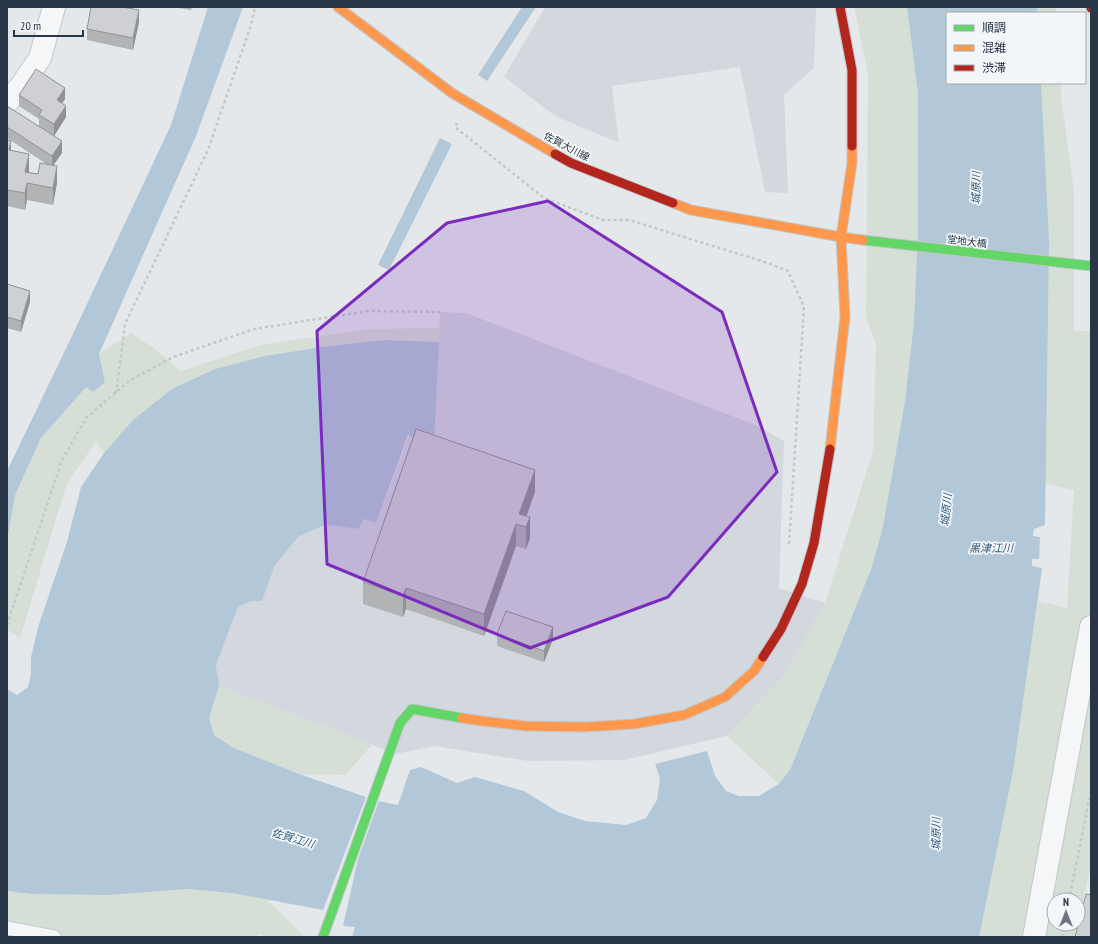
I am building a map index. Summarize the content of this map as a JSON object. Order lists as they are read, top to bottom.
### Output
{
  "streets": {
    "street": ["佐賀大川線", "堂地大橋"]
  },
  "crossings": [
    ["佐賀大川線", "堂地大橋"]
  ],
  "water": ["城原川", "黒津江川", "佐賀江川"],
  "legend": ["順調", "混雑", "渋滞"],
  "scale_bar": "20 m",
  "north": "top"
}
